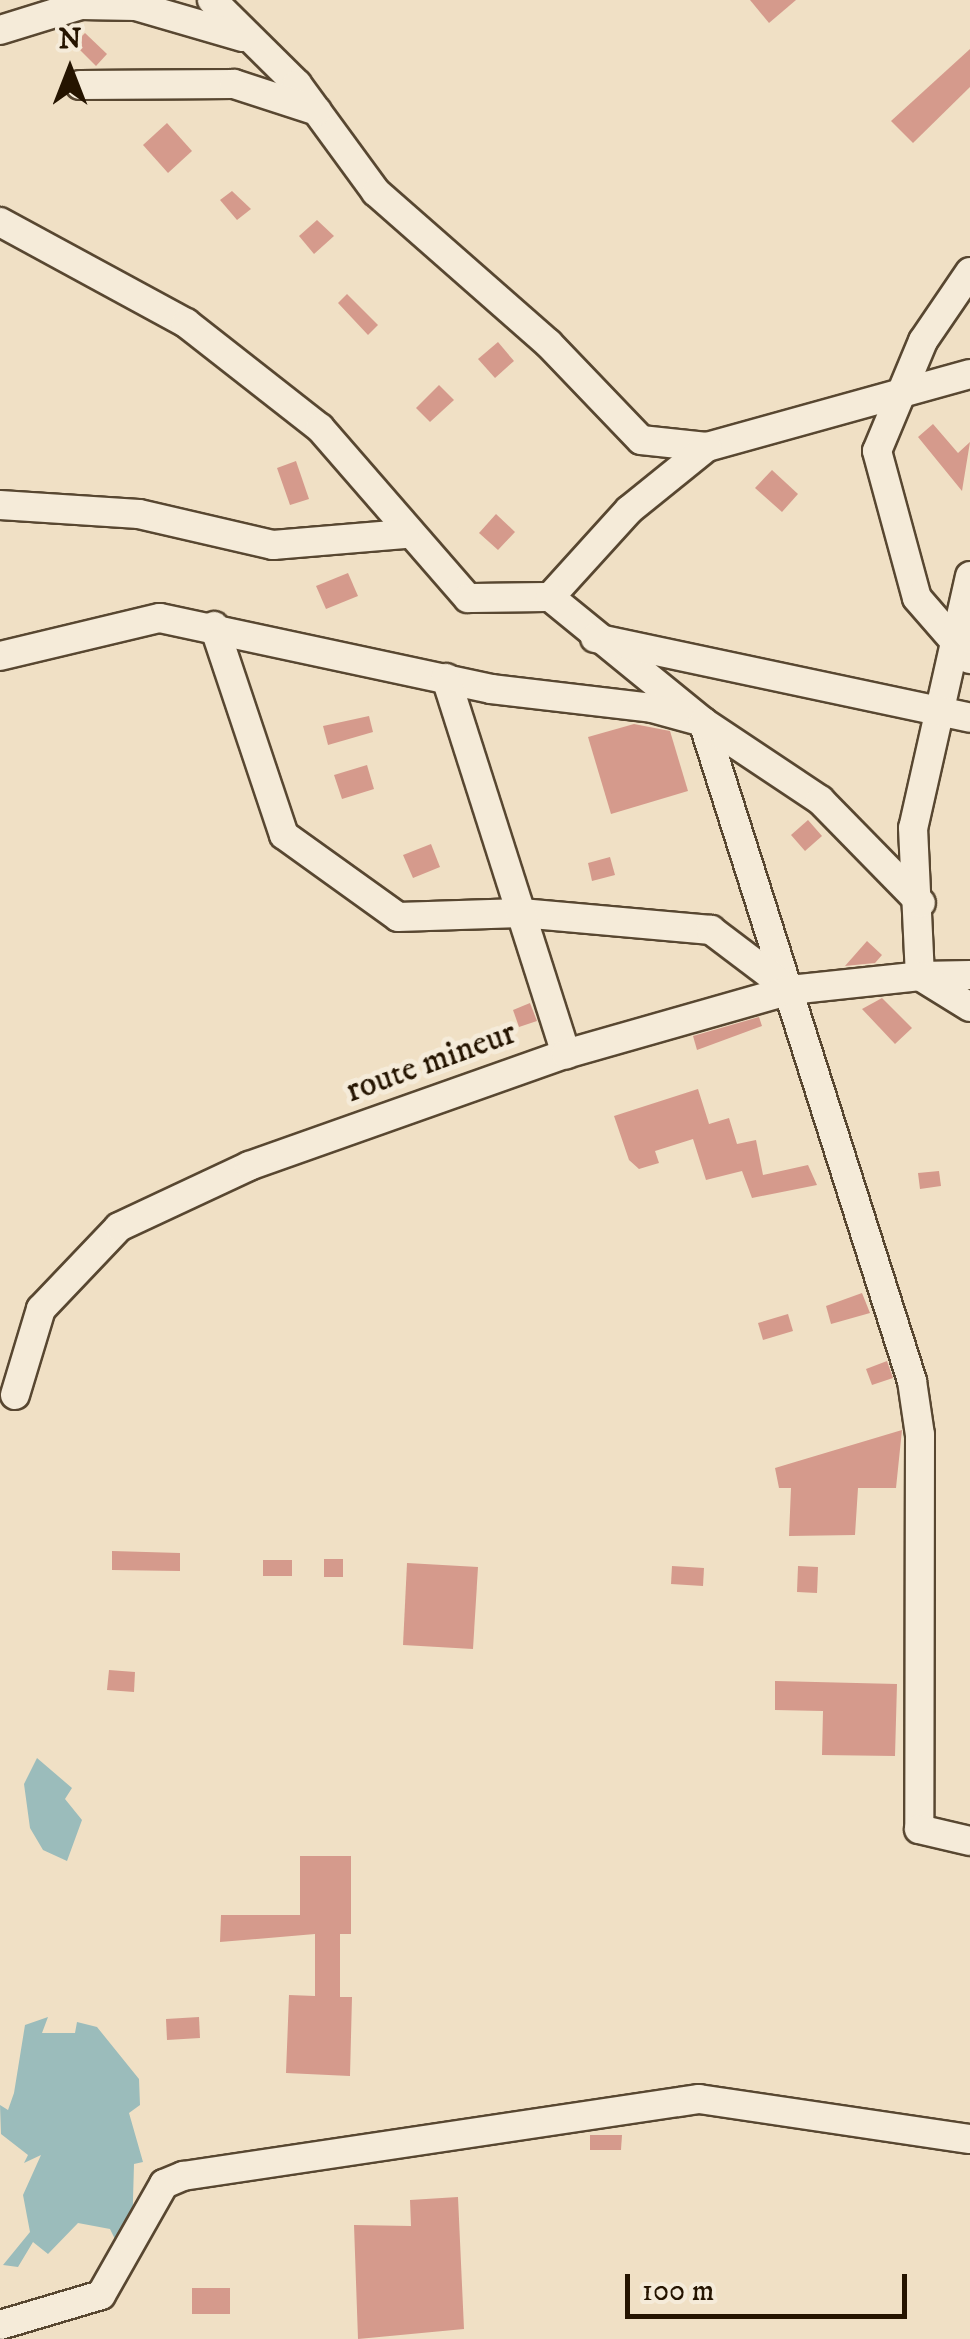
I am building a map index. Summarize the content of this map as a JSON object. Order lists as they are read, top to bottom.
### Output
{
  "streets": {
    "street": ["route mineur"]
  },
  "scale_bar": "100 m",
  "north": "top"
}
